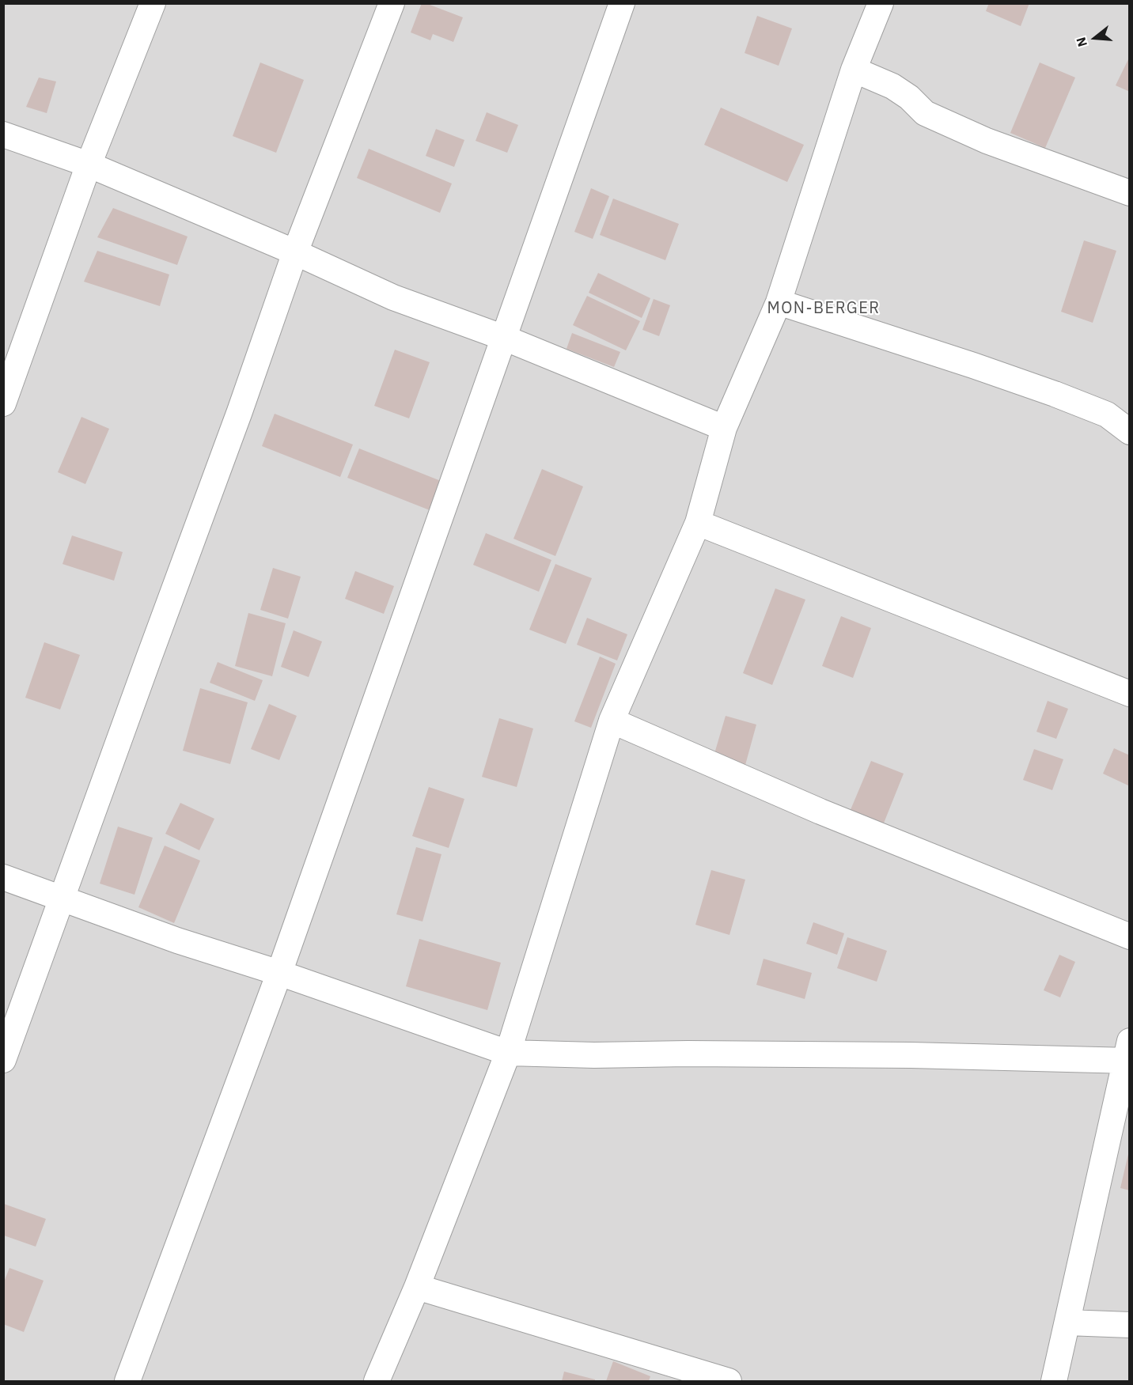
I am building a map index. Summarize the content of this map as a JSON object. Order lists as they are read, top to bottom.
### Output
{
  "districts": ["MON-BERGER"],
  "north": "left"
}
